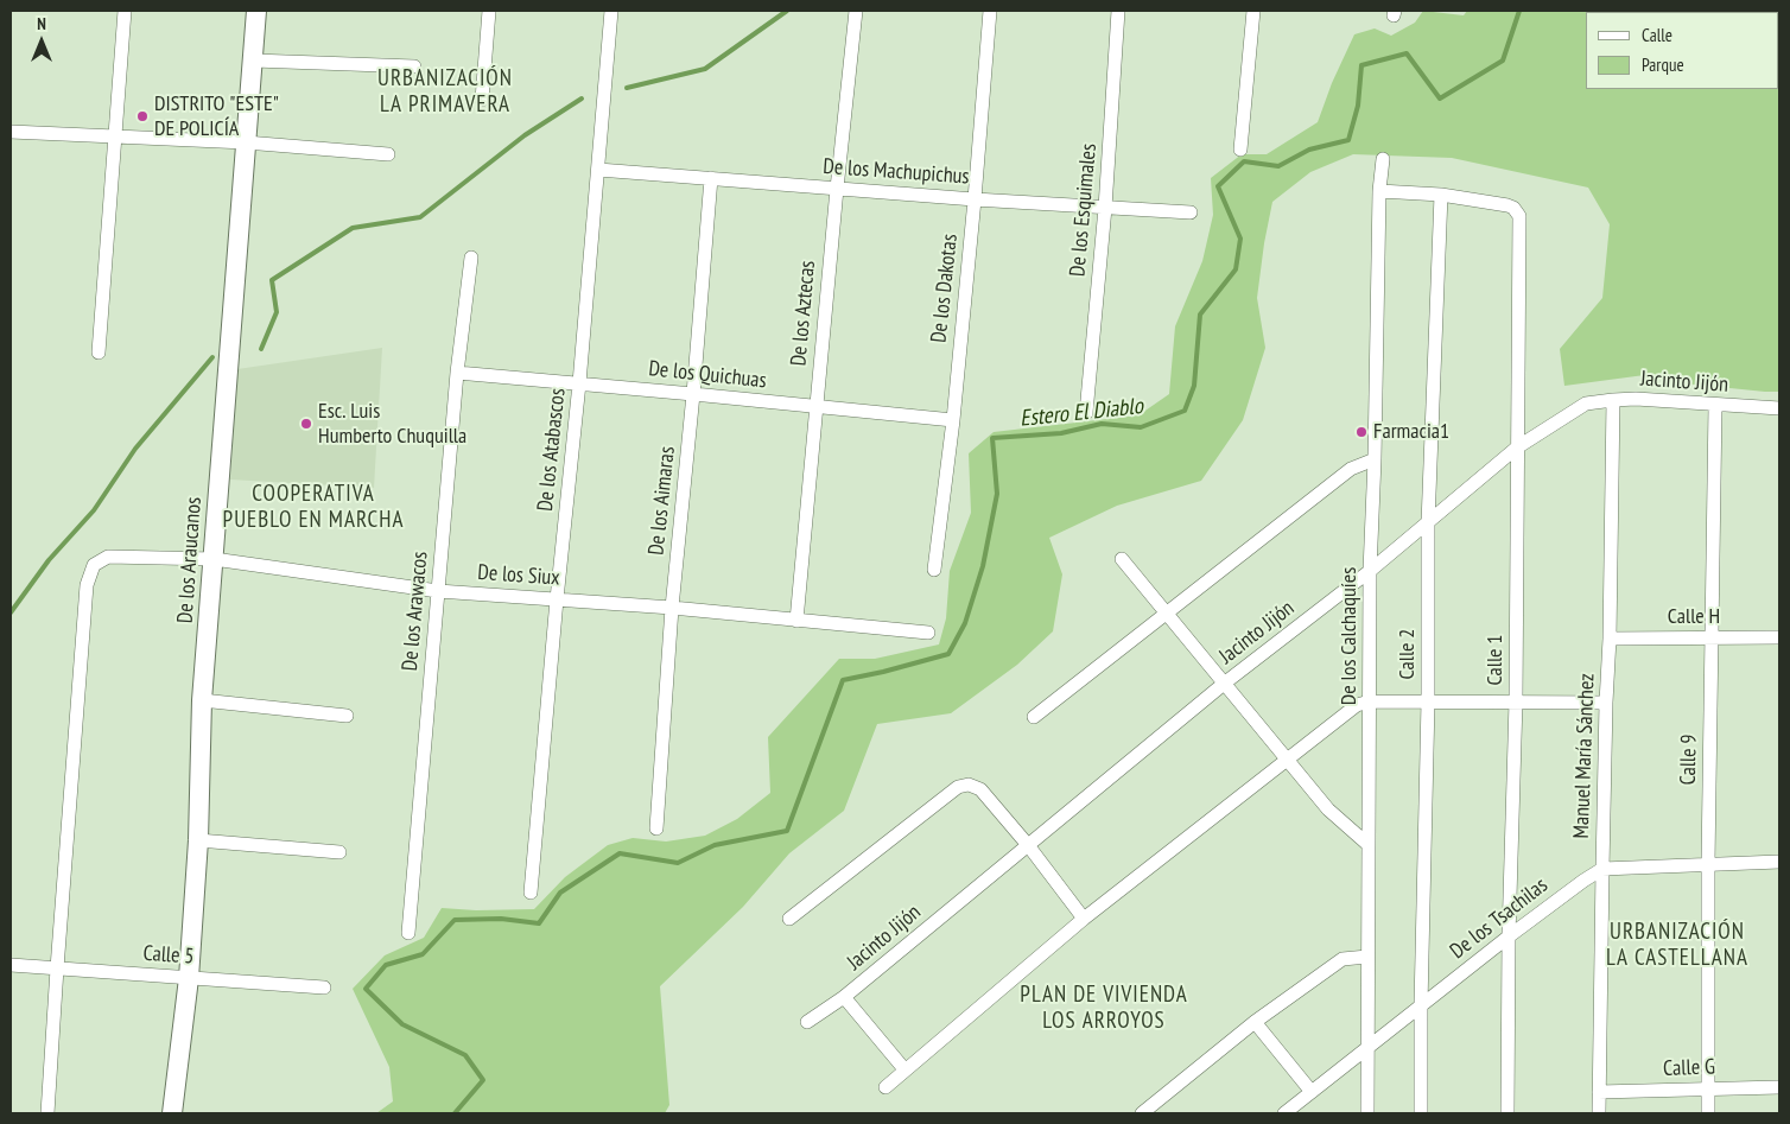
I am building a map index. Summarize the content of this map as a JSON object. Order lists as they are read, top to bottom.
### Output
{
  "streets": {
    "street": [
      "De los Machupichus",
      "De los Esquimales",
      "De los Dakotas",
      "De los Aztecas",
      "De los Quichuas",
      "Jacinto Jijón",
      "De los Atabascos",
      "De los Aimaras",
      "De los Araucanos",
      "De los Siux",
      "De los Arawacos",
      "Calle H",
      "De los Calchaquíes",
      "Calle 2",
      "Calle 1",
      "Manuel María Sánchez",
      "Calle 9",
      "De los Tsachilas",
      "Calle 5",
      "Calle G"
    ]
  },
  "crossings": [
    ["De los Machupichus", "De los Esquimales"],
    ["De los Machupichus", "De los Dakotas"],
    ["De los Machupichus", "De los Aztecas"],
    ["De los Machupichus", "De los Atabascos"],
    ["De los Machupichus", "De los Aimaras"],
    ["De los Dakotas", "De los Quichuas"],
    ["De los Aztecas", "De los Quichuas"],
    ["De los Aztecas", "De los Siux"],
    ["De los Quichuas", "De los Atabascos"],
    ["De los Quichuas", "De los Aimaras"],
    ["De los Quichuas", "De los Arawacos"],
    ["Jacinto Jijón", "De los Calchaquíes"],
    ["Jacinto Jijón", "Calle 2"],
    ["Jacinto Jijón", "Calle 1"],
    ["Jacinto Jijón", "Manuel María Sánchez"],
    ["Jacinto Jijón", "Calle 9"],
    ["De los Atabascos", "De los Siux"],
    ["De los Aimaras", "De los Siux"],
    ["De los Araucanos", "De los Siux"],
    ["De los Araucanos", "Calle 5"],
    ["De los Siux", "De los Arawacos"],
    ["De los Siux", "Calle 5"],
    ["Calle H", "Manuel María Sánchez"],
    ["Calle H", "Calle 9"],
    ["De los Calchaquíes", "De los Tsachilas"],
    ["Calle 2", "Calle 1"],
    ["Calle 2", "De los Tsachilas"],
    ["Calle 1", "De los Tsachilas"],
    ["Manuel María Sánchez", "De los Tsachilas"],
    ["Manuel María Sánchez", "Calle G"],
    ["Calle 9", "Calle G"]
  ],
  "districts": [
    "URBANIZACIÓN LA PRIMAVERA",
    "COOPERATIVA PUEBLO EN MARCHA",
    "URBANIZACIÓN LA CASTELLANA",
    "PLAN DE VIVIENDA LOS ARROYOS"
  ],
  "water": ["Estero El Diablo"],
  "places": ["DISTRITO \"ESTE\" DE POLICÍA", "Esc. Luis Humberto Chuquilla", "Farmacia1"],
  "legend": ["Calle", "Parque"],
  "north": "top"
}
